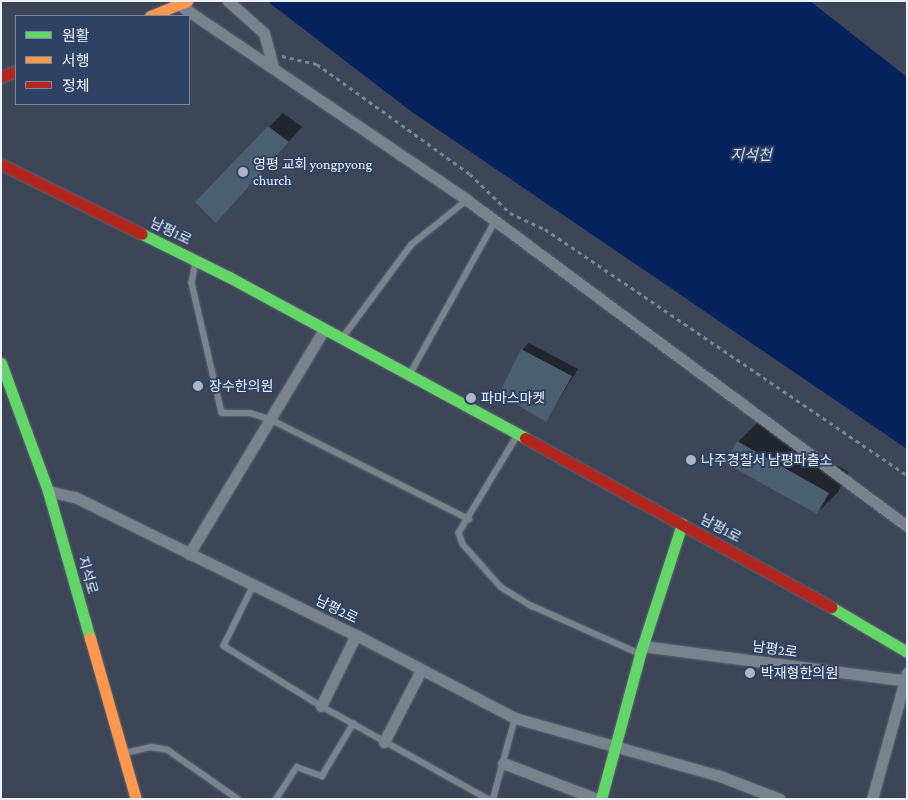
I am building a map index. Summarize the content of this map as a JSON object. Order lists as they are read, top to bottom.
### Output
{
  "streets": {
    "street": ["남평1로", "지석로", "남평2로"]
  },
  "crossings": [
    ["지석로", "남평2로"]
  ],
  "water": ["지석천"],
  "places": [
    "영평 교회 yongpyong church",
    "장수한의원",
    "파마스마켓",
    "나주경찰서 남평파출소",
    "박재형한의원"
  ],
  "legend": ["원활", "서행", "정체"]
}
